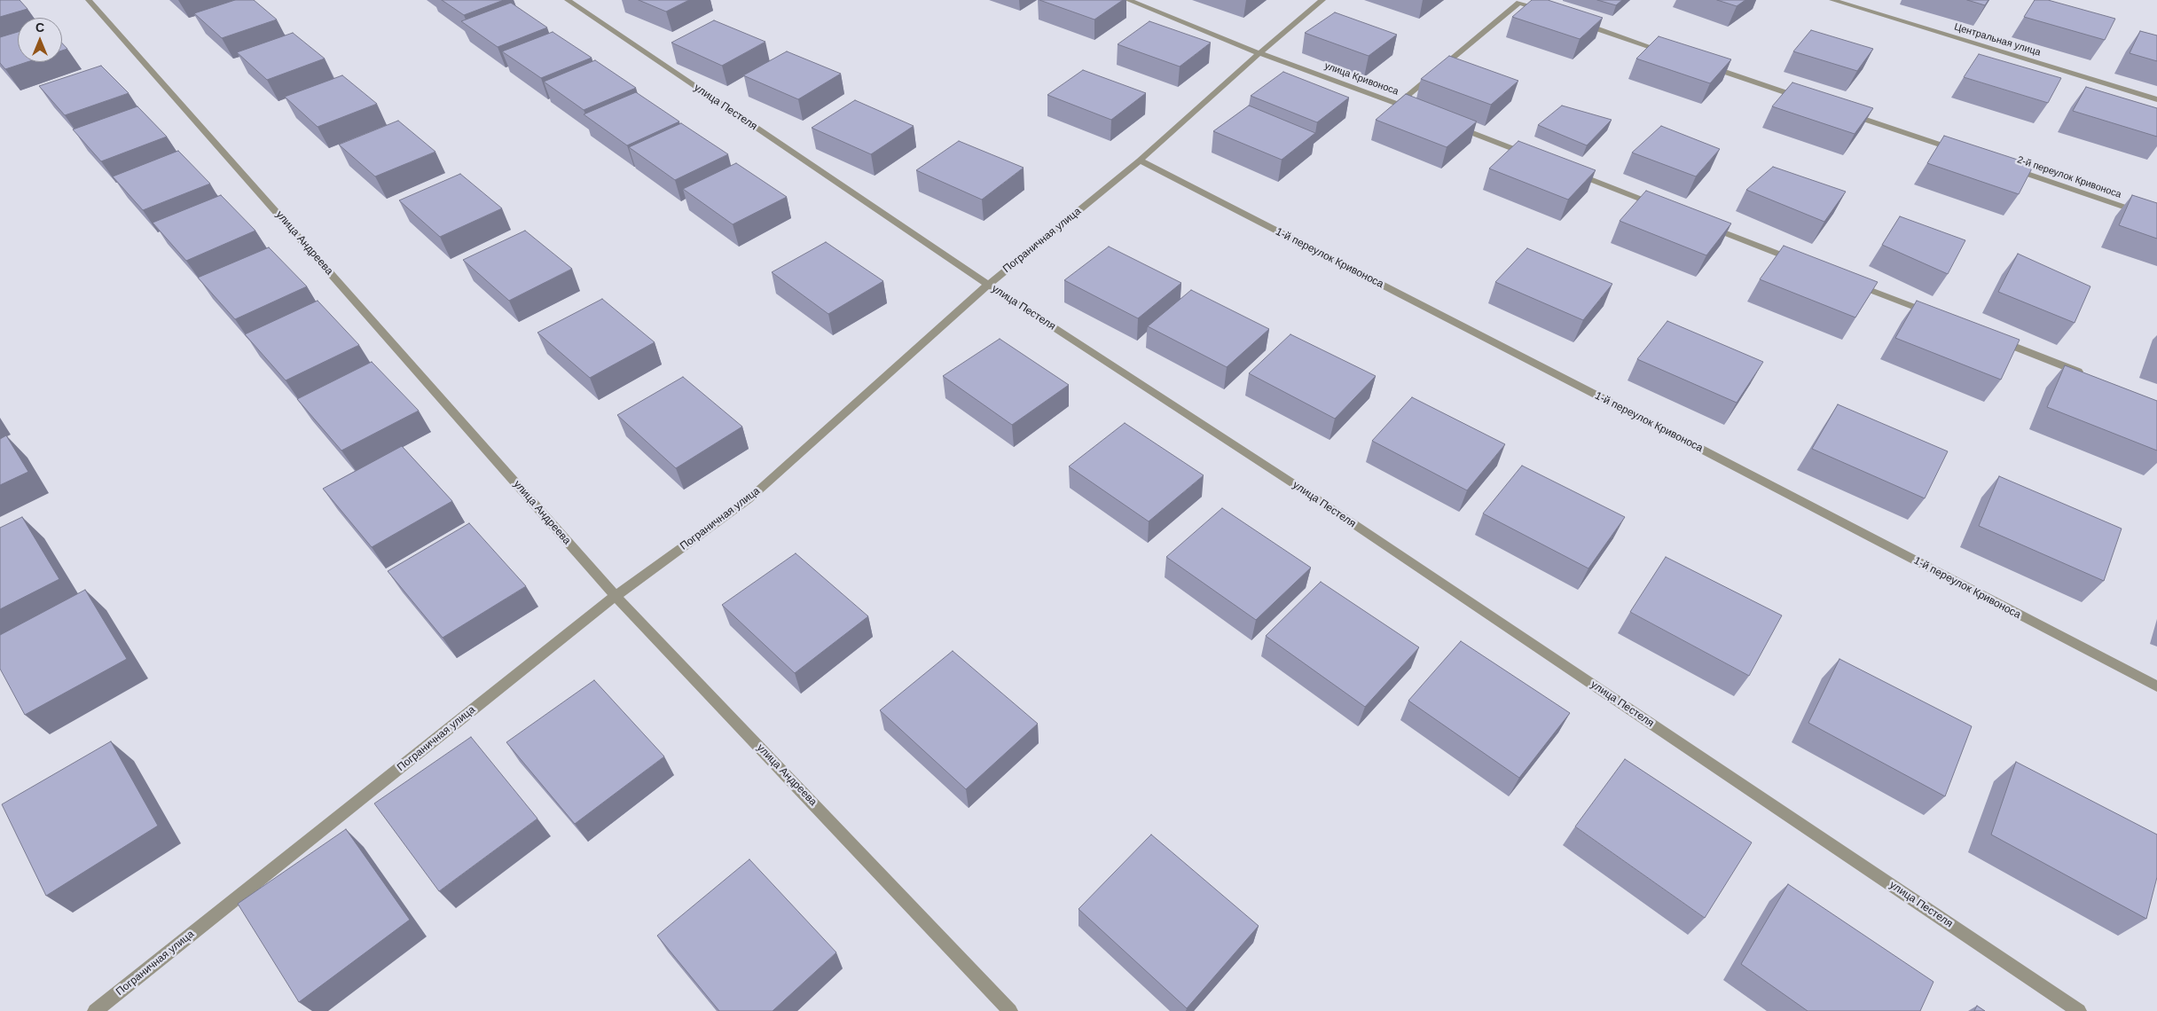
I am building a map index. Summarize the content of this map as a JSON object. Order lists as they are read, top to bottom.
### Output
{
  "streets": {
    "street": [
      "Центральная улица",
      "улица Кривоноса",
      "улица Пестеля",
      "2-й переулок Кривоноса",
      "Пограничная улица",
      "улица Андреева",
      "1-й переулок Кривоноса"
    ]
  },
  "crossings": [
    ["улица Кривоноса", "Пограничная улица"],
    ["улица Пестеля", "Пограничная улица"],
    ["Пограничная улица", "улица Андреева"],
    ["Пограничная улица", "1-й переулок Кривоноса"]
  ],
  "north": "top"
}
